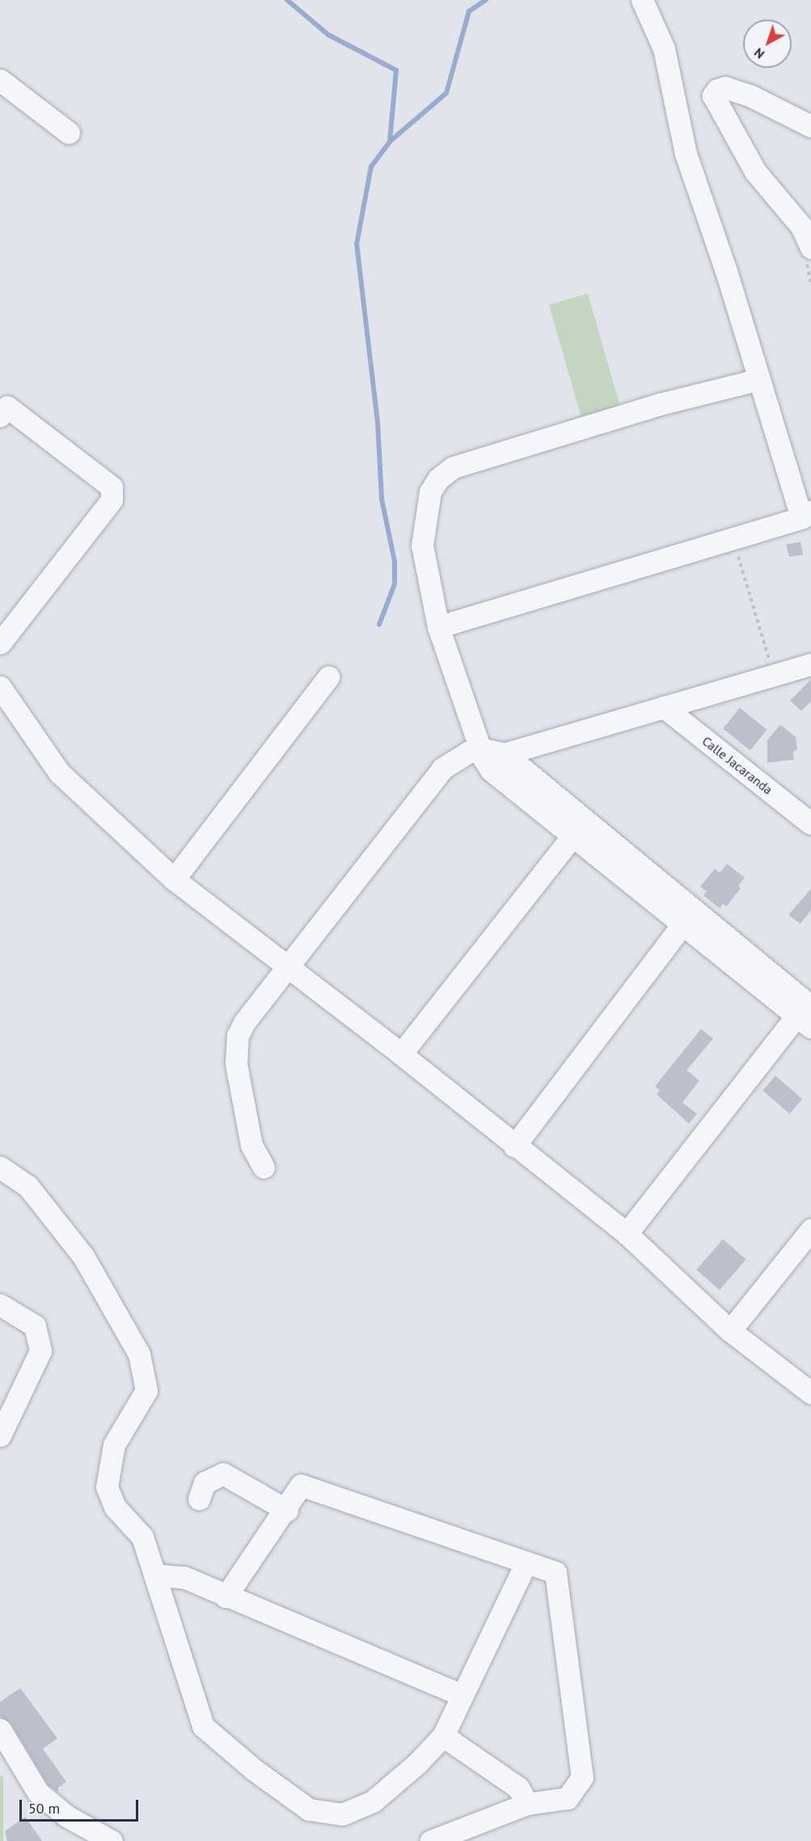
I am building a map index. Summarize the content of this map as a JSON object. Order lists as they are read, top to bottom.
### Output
{
  "streets": {
    "street": ["Calle Jacaranda"]
  },
  "scale_bar": "50 m",
  "north": "bottom left"
}
